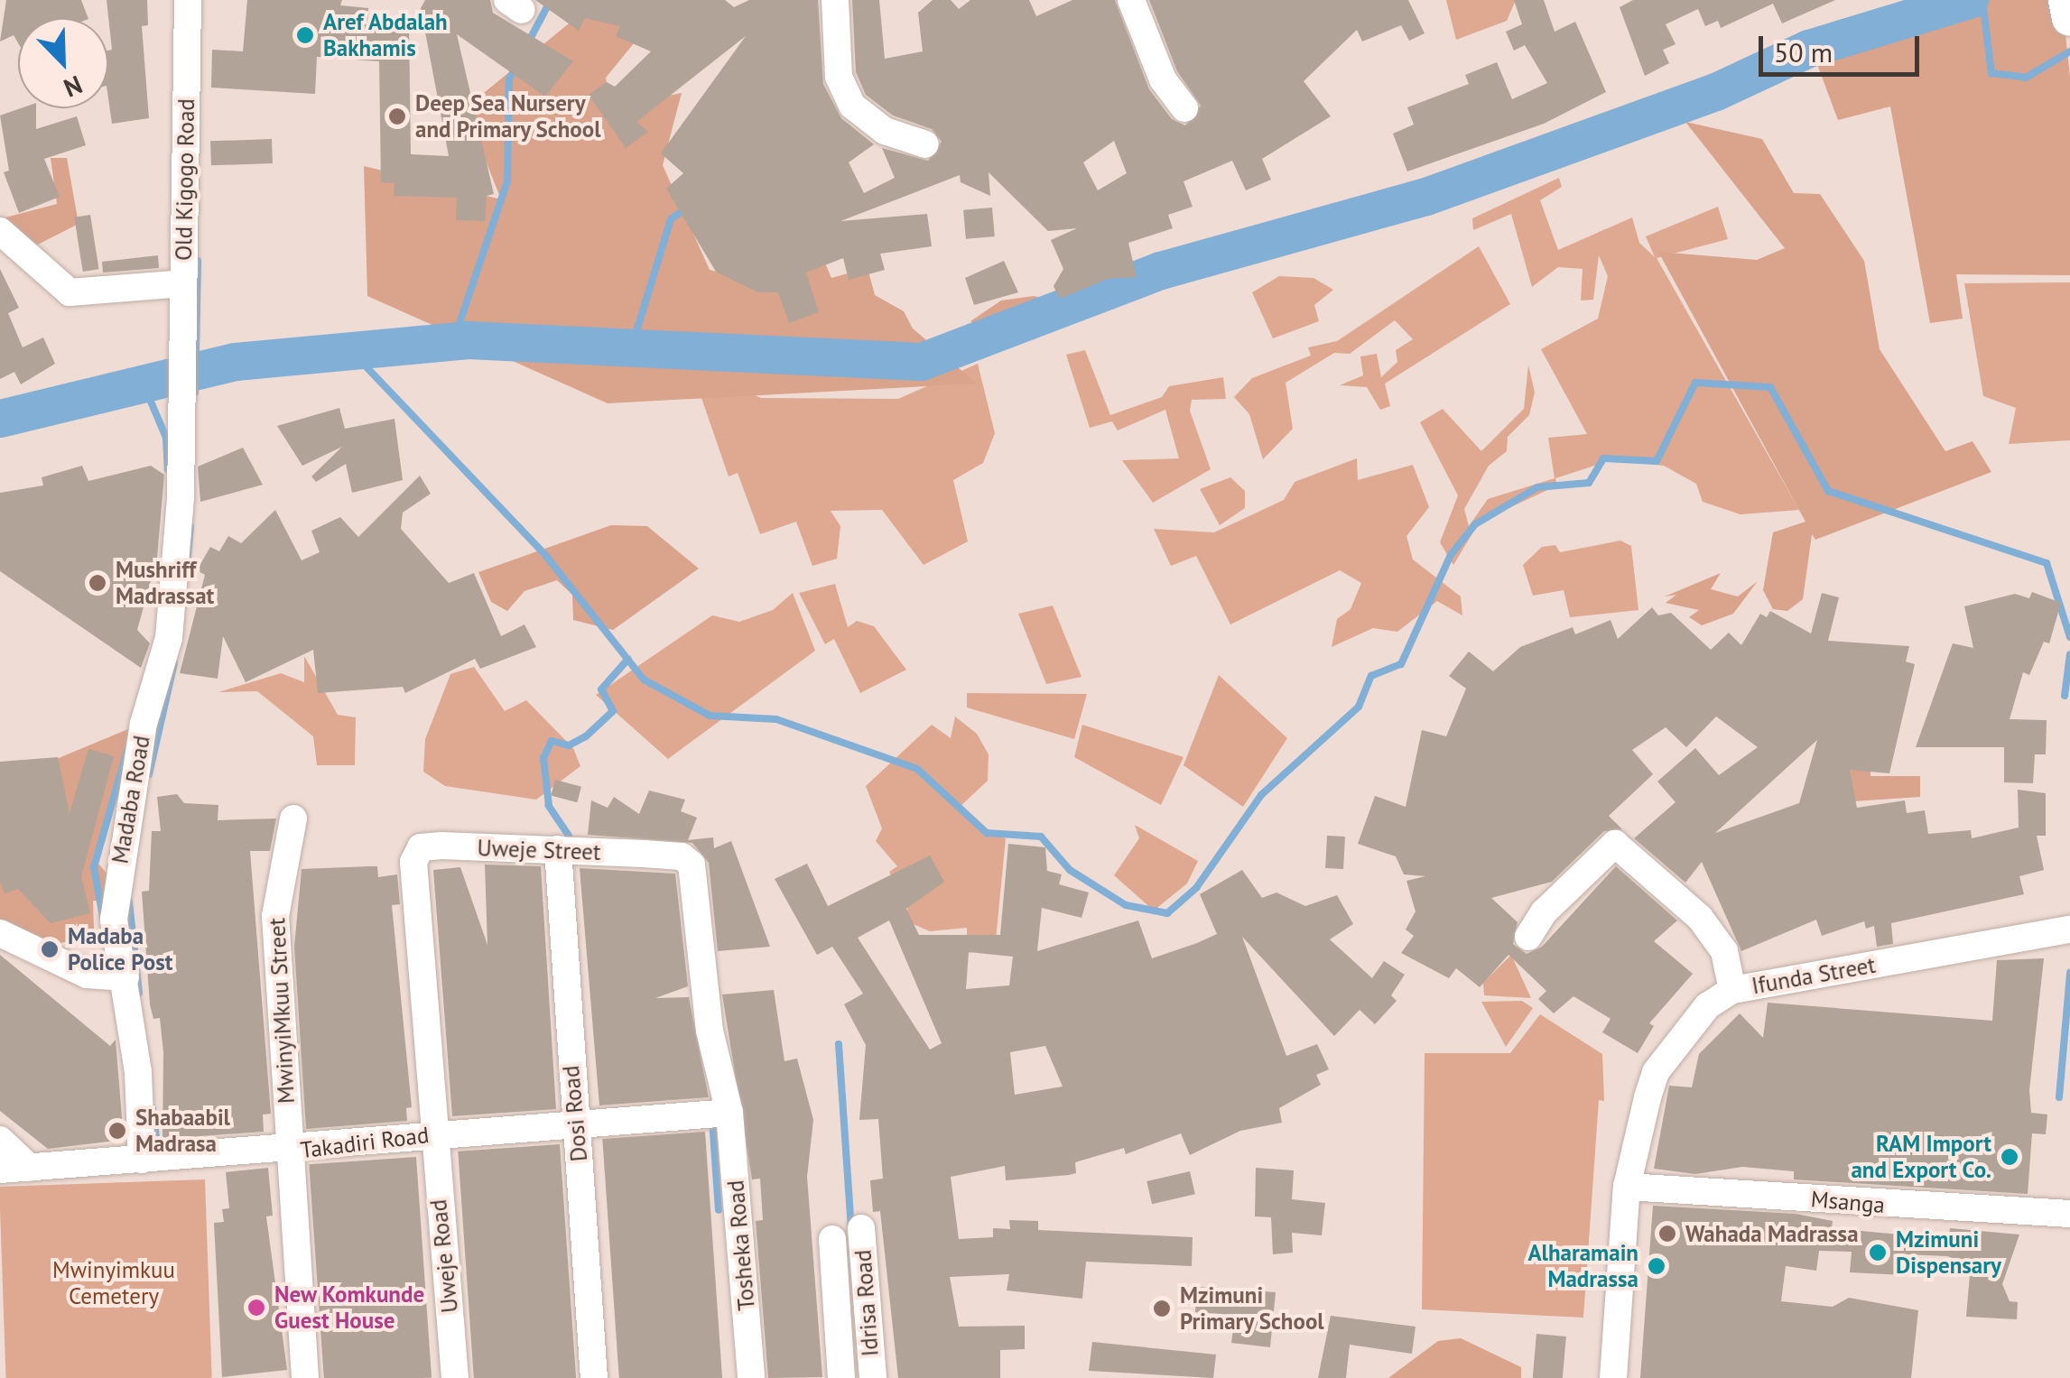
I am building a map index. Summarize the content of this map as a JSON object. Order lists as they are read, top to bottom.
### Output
{
  "streets": {
    "street": [
      "Old Kigogo Road",
      "Madaba Road",
      "Uweje Street",
      "Ifunda Street",
      "MwinyiMkuu Street",
      "Dosi Road",
      "Takadiri Road",
      "Msanga",
      "Tosheka Road",
      "Uweje Road",
      "Idrisa Road"
    ]
  },
  "crossings": [
    ["Old Kigogo Road", "Madaba Road"],
    ["Madaba Road", "Takadiri Road"],
    ["Uweje Street", "Dosi Road"],
    ["Uweje Street", "Takadiri Road"],
    ["Uweje Street", "Tosheka Road"],
    ["Uweje Street", "Uweje Road"],
    ["Ifunda Street", "Msanga"],
    ["MwinyiMkuu Street", "Takadiri Road"],
    ["Dosi Road", "Takadiri Road"],
    ["Takadiri Road", "Tosheka Road"],
    ["Takadiri Road", "Uweje Road"]
  ],
  "parks": ["Mwinyimkuu Cemetery"],
  "places": [
    "Aref Abdalah Bakhamis",
    "Deep Sea Nursery and Primary School",
    "Mushriff Madrassat",
    "Madaba Police Post",
    "Shabaabil Madrasa",
    "RAM Import and Export Co.",
    "Wahada Madrassa",
    "Mzimuni Dispensary",
    "Alharamain Madrassa",
    "New Komkunde Guest House",
    "Mzimuni Primary School"
  ],
  "scale_bar": "50 m",
  "north": "bottom right"
}
